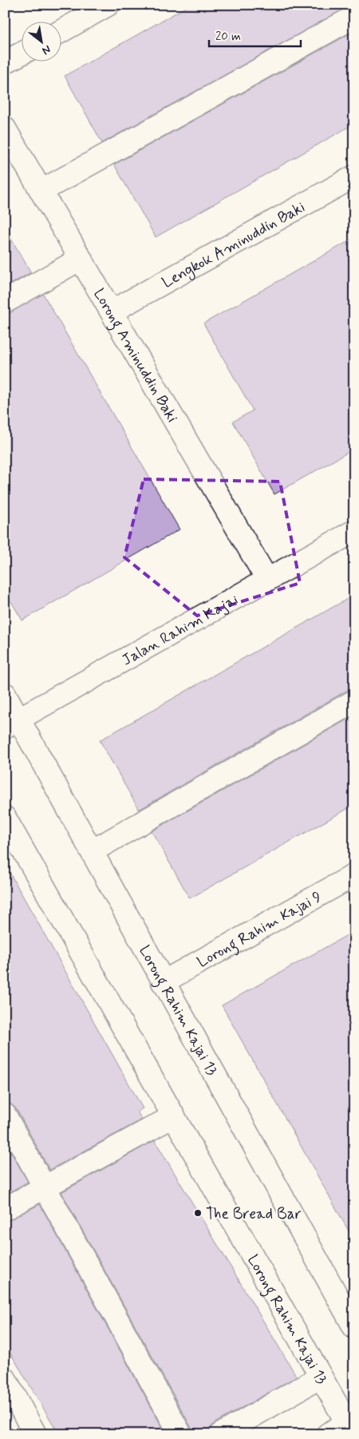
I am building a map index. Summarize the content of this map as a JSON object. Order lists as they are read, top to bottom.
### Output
{
  "streets": {
    "street": [
      "Lengkok Aminuddin Baki",
      "Lorong Aminuddin Baki",
      "Jalan Rahim Kajai",
      "Lorong Rahim Kajai 9",
      "Lorong Rahim Kajai 13"
    ]
  },
  "crossings": [
    ["Lengkok Aminuddin Baki", "Lorong Aminuddin Baki"],
    ["Lorong Aminuddin Baki", "Jalan Rahim Kajai"],
    ["Jalan Rahim Kajai", "Lorong Rahim Kajai 13"],
    ["Lorong Rahim Kajai 9", "Lorong Rahim Kajai 13"]
  ],
  "places": ["The Bread Bar"],
  "scale_bar": "20 m",
  "north": "bottom right"
}
